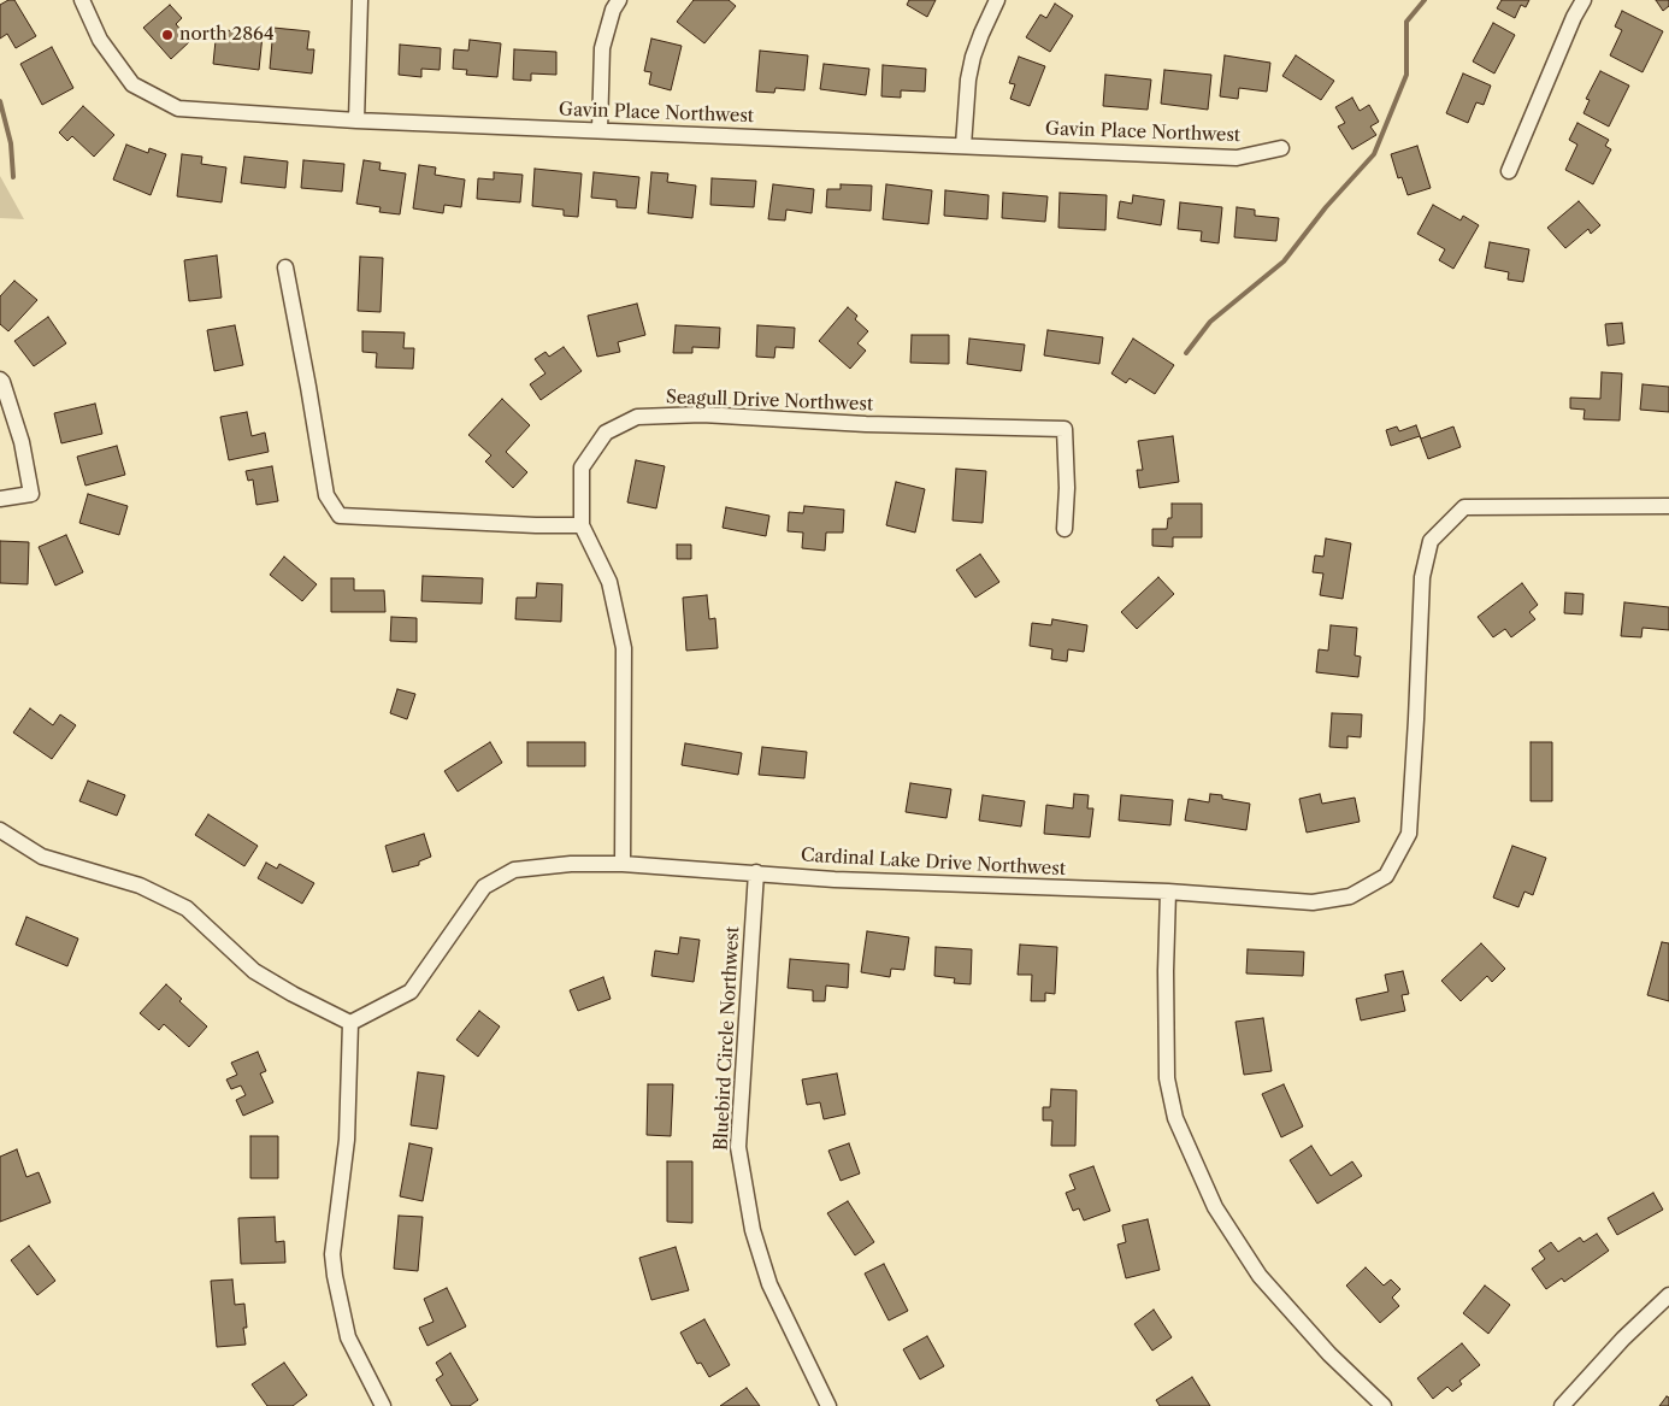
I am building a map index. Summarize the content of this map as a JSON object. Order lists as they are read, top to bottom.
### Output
{
  "streets": {
    "street": [
      "Gavin Place Northwest",
      "Seagull Drive Northwest",
      "Cardinal Lake Drive Northwest",
      "Bluebird Circle Northwest"
    ]
  },
  "crossings": [
    ["Seagull Drive Northwest", "Cardinal Lake Drive Northwest"],
    ["Cardinal Lake Drive Northwest", "Bluebird Circle Northwest"]
  ],
  "places": ["north 2864"]
}
